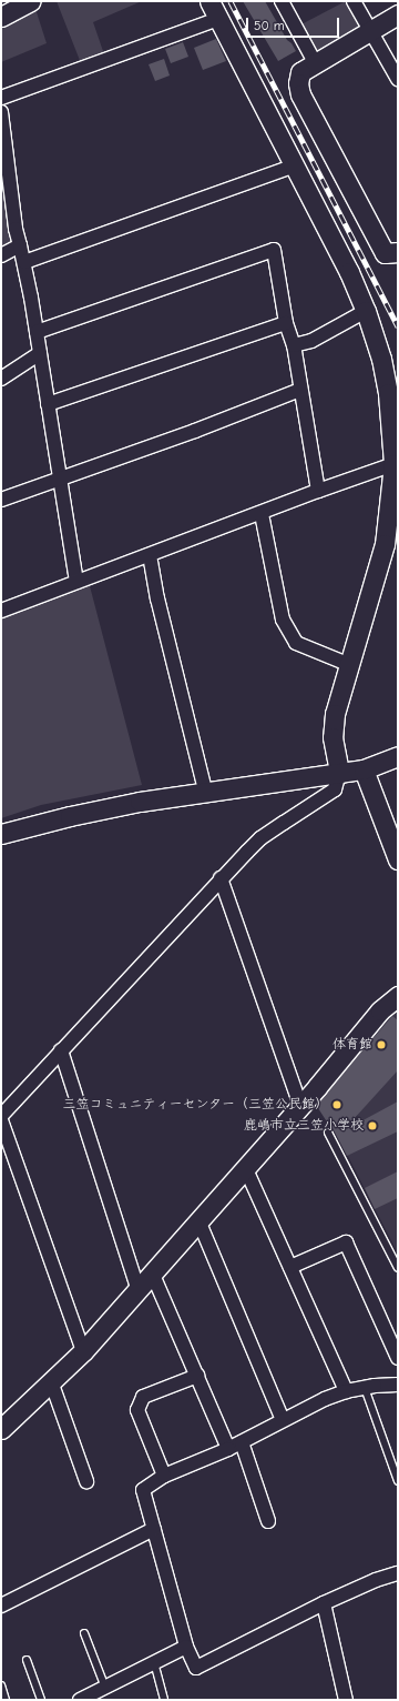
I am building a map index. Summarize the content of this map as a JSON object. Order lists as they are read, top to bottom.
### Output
{
  "places": ["体育館", "三笠コミュニティーセンター（三笠公民館）", "鹿嶋市立三笠小学校"],
  "scale_bar": "50 m"
}
